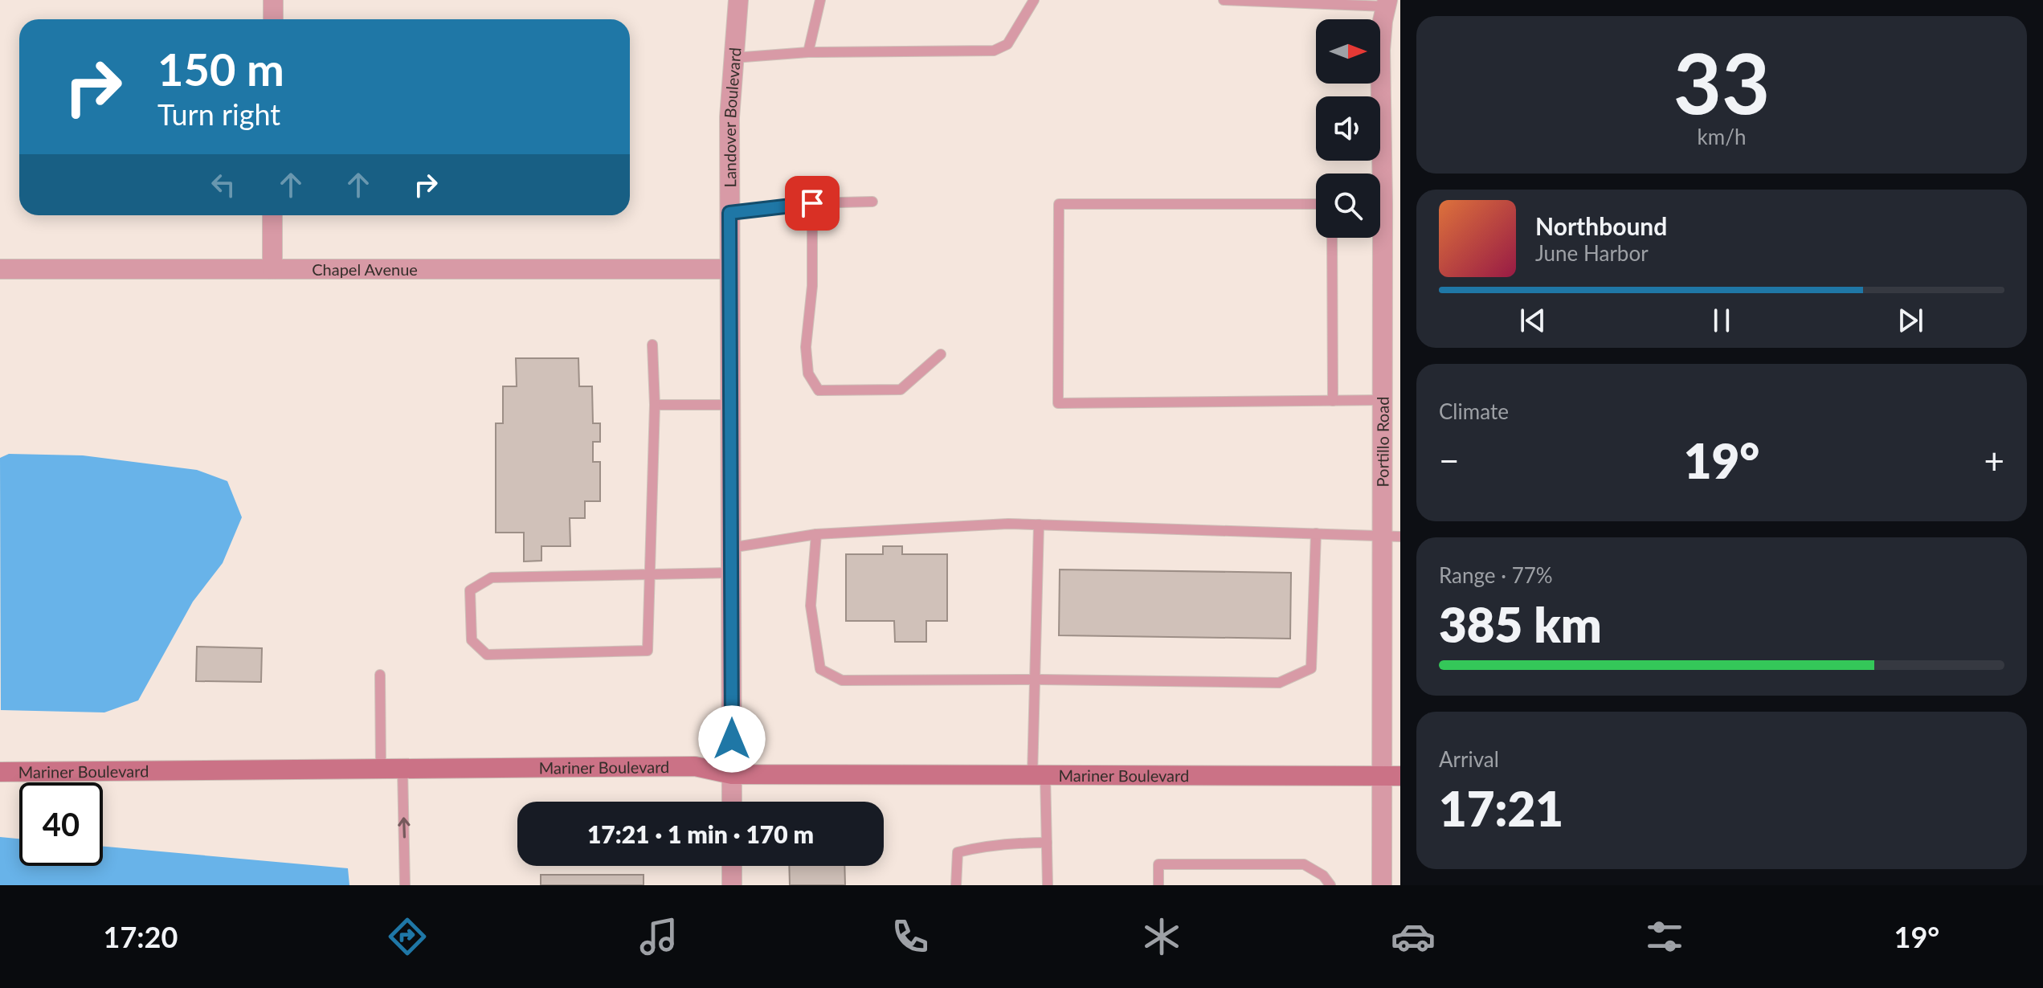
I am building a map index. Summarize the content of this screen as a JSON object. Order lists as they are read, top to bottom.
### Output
{
  "streets": {
    "main road": ["Mariner Boulevard"],
    "street": ["Landover Boulevard", "Chapel Avenue", "Portillo Road"]
  },
  "crossings": [
    ["Landover Boulevard", "Chapel Avenue"],
    ["Landover Boulevard", "Mariner Boulevard"],
    ["Portillo Road", "Mariner Boulevard"]
  ],
  "north": "right",
  "page": {
    "tile": [
      ["33", "km/h"],
      "Climate",
      ["Range · 77%", "385 km"],
      ["Arrival", "17:21"]
    ],
    "turn": ["150 m", "Turn right"],
    "song": ["Northbound", "June Harbor"],
    "heat": ["−", "19°", "+"],
    "limit": "40",
    "trip": "17:21 · 1 min · 170 m",
    "tabs": ["17:20", "19°"]
  }
}
